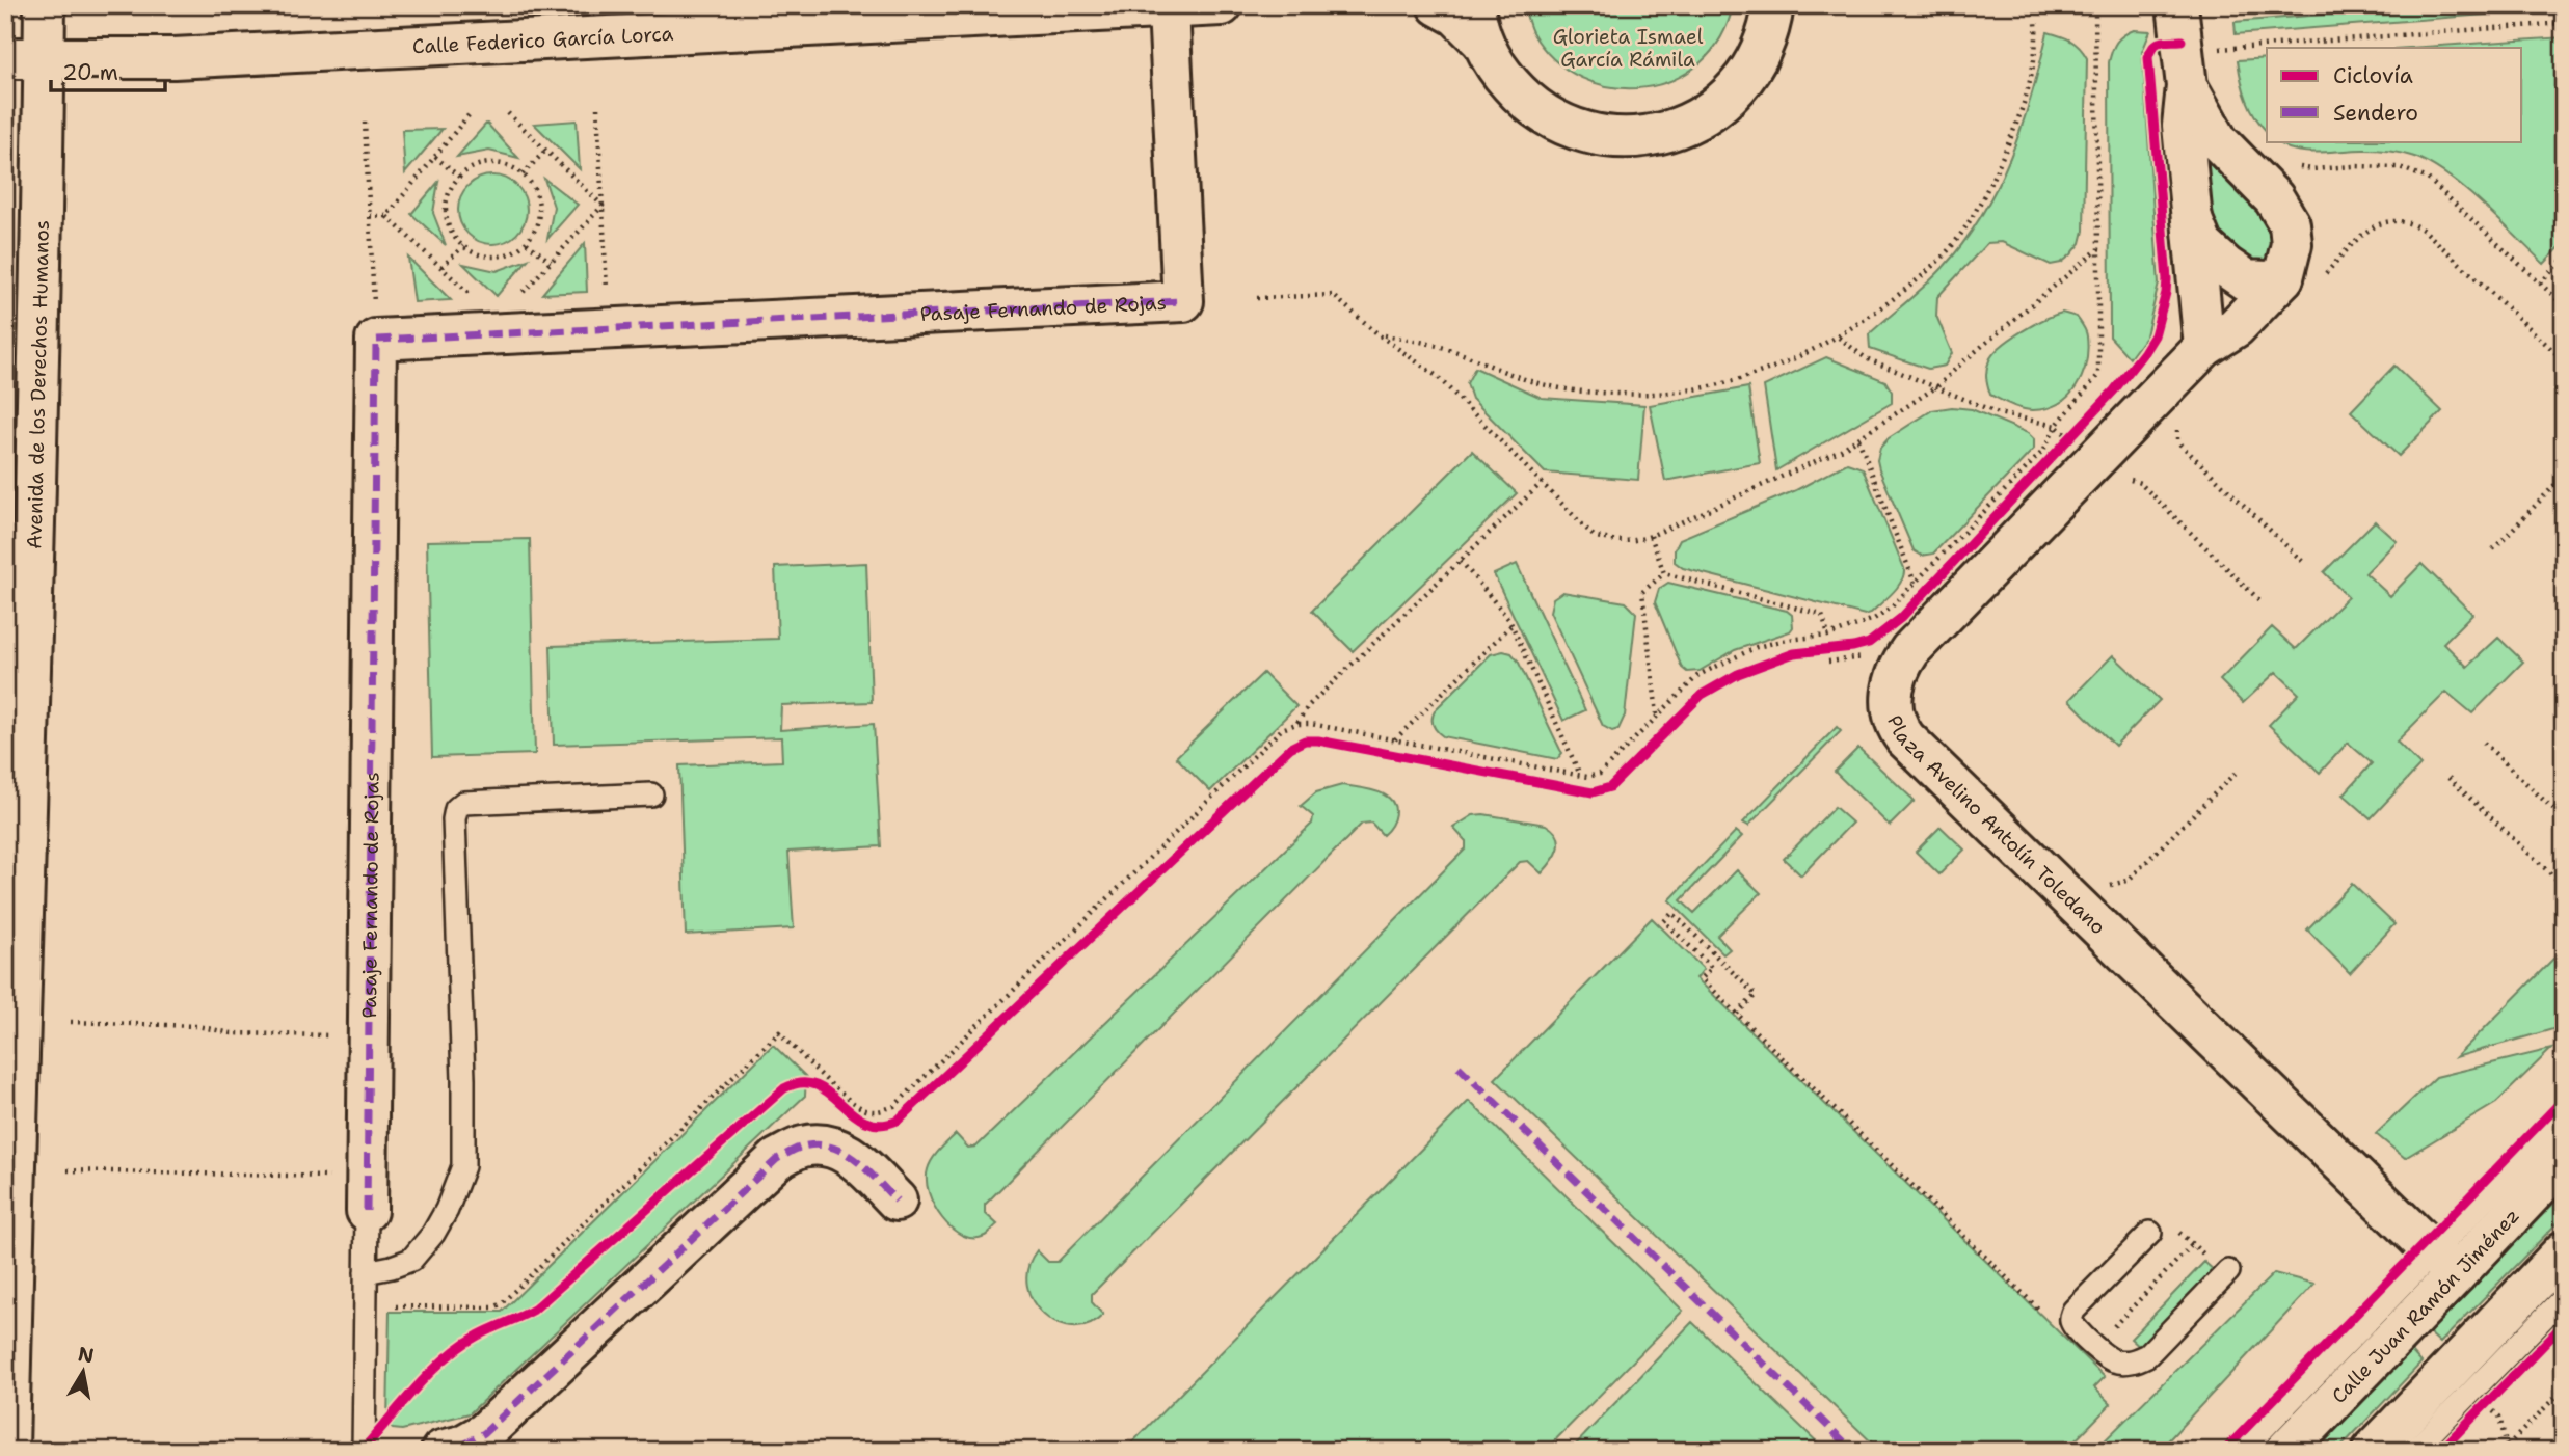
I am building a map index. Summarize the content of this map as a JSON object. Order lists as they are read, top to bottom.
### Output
{
  "streets": {
    "street": [
      "Calle Federico García Lorca",
      "Pasaje Fernando de Rojas",
      "Avenida de los Derechos Humanos",
      "Plaza Avelino Antolín Toledano",
      "Calle Juan Ramón Jiménez"
    ]
  },
  "crossings": [
    ["Calle Federico García Lorca", "Pasaje Fernando de Rojas"],
    ["Calle Federico García Lorca", "Avenida de los Derechos Humanos"],
    ["Plaza Avelino Antolín Toledano", "Calle Juan Ramón Jiménez"]
  ],
  "parks": ["Glorieta Ismael García Rámila"],
  "legend": ["Ciclovía", "Sendero"],
  "scale_bar": "20 m",
  "north": "top"
}
